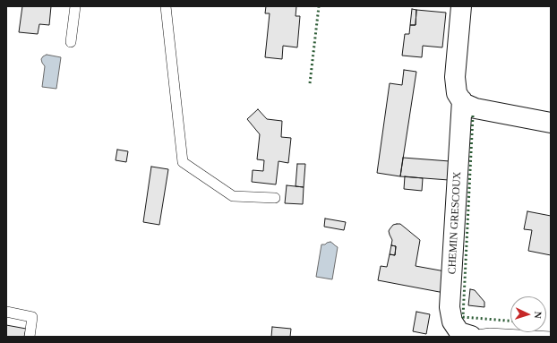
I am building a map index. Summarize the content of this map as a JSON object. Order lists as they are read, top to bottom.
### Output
{
  "streets": {
    "street": ["CHEMIN GRESCOUX"]
  },
  "north": "right"
}
